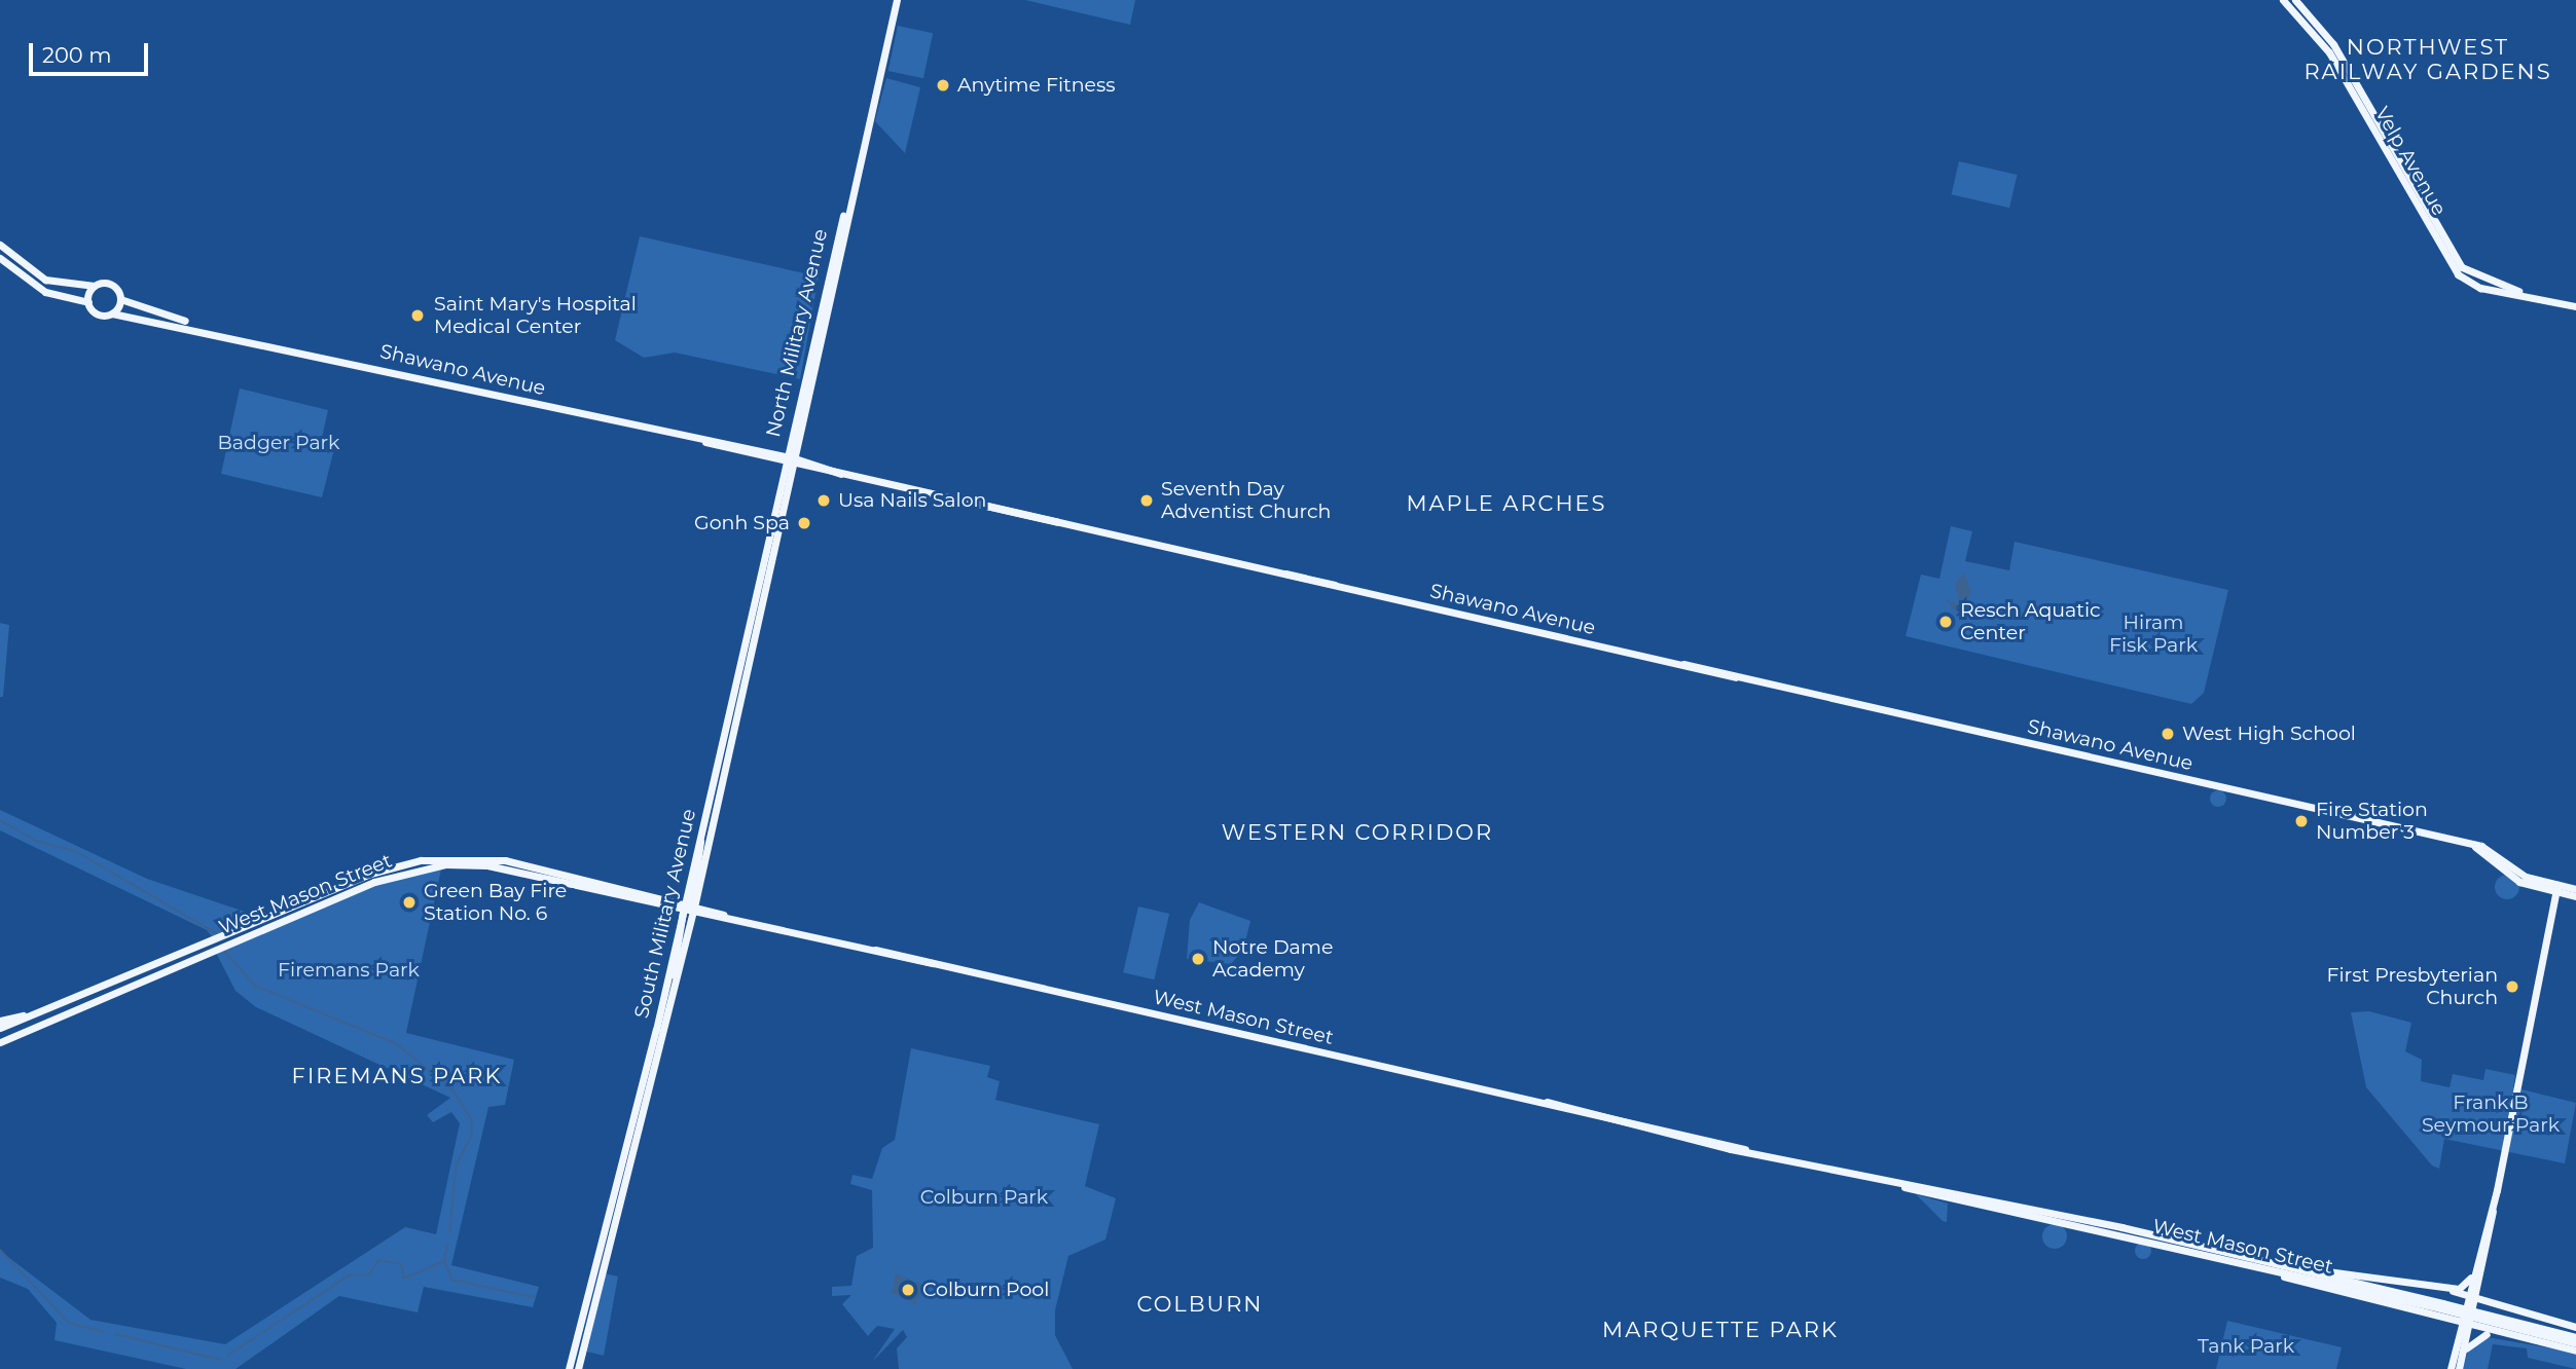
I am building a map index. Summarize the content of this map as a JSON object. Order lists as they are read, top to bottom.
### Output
{
  "streets": {
    "main road": [
      "Velp Avenue",
      "North Military Avenue",
      "Shawano Avenue",
      "West Mason Street",
      "South Military Avenue"
    ]
  },
  "crossings": [
    ["North Military Avenue", "Shawano Avenue"],
    ["North Military Avenue", "South Military Avenue"],
    ["Shawano Avenue", "South Military Avenue"],
    ["West Mason Street", "South Military Avenue"]
  ],
  "districts": [
    "NORTHWEST RAILWAY GARDENS",
    "MAPLE ARCHES",
    "WESTERN CORRIDOR",
    "FIREMANS PARK",
    "COLBURN",
    "MARQUETTE PARK"
  ],
  "parks": [
    "Badger Park",
    "Hiram Fisk Park",
    "Firemans Park",
    "Frank B Seymour Park",
    "Colburn Park",
    "Tank Park"
  ],
  "places": [
    "Anytime Fitness",
    "Saint Mary's Hospital Medical Center",
    "Usa Nails Salon",
    "Seventh Day Adventist Church",
    "Gonh Spa",
    "Resch Aquatic Center",
    "West High School",
    "Fire Station Number 3",
    "Green Bay Fire Station No. 6",
    "Notre Dame Academy",
    "First Presbyterian Church",
    "Colburn Pool"
  ],
  "scale_bar": "200 m"
}
